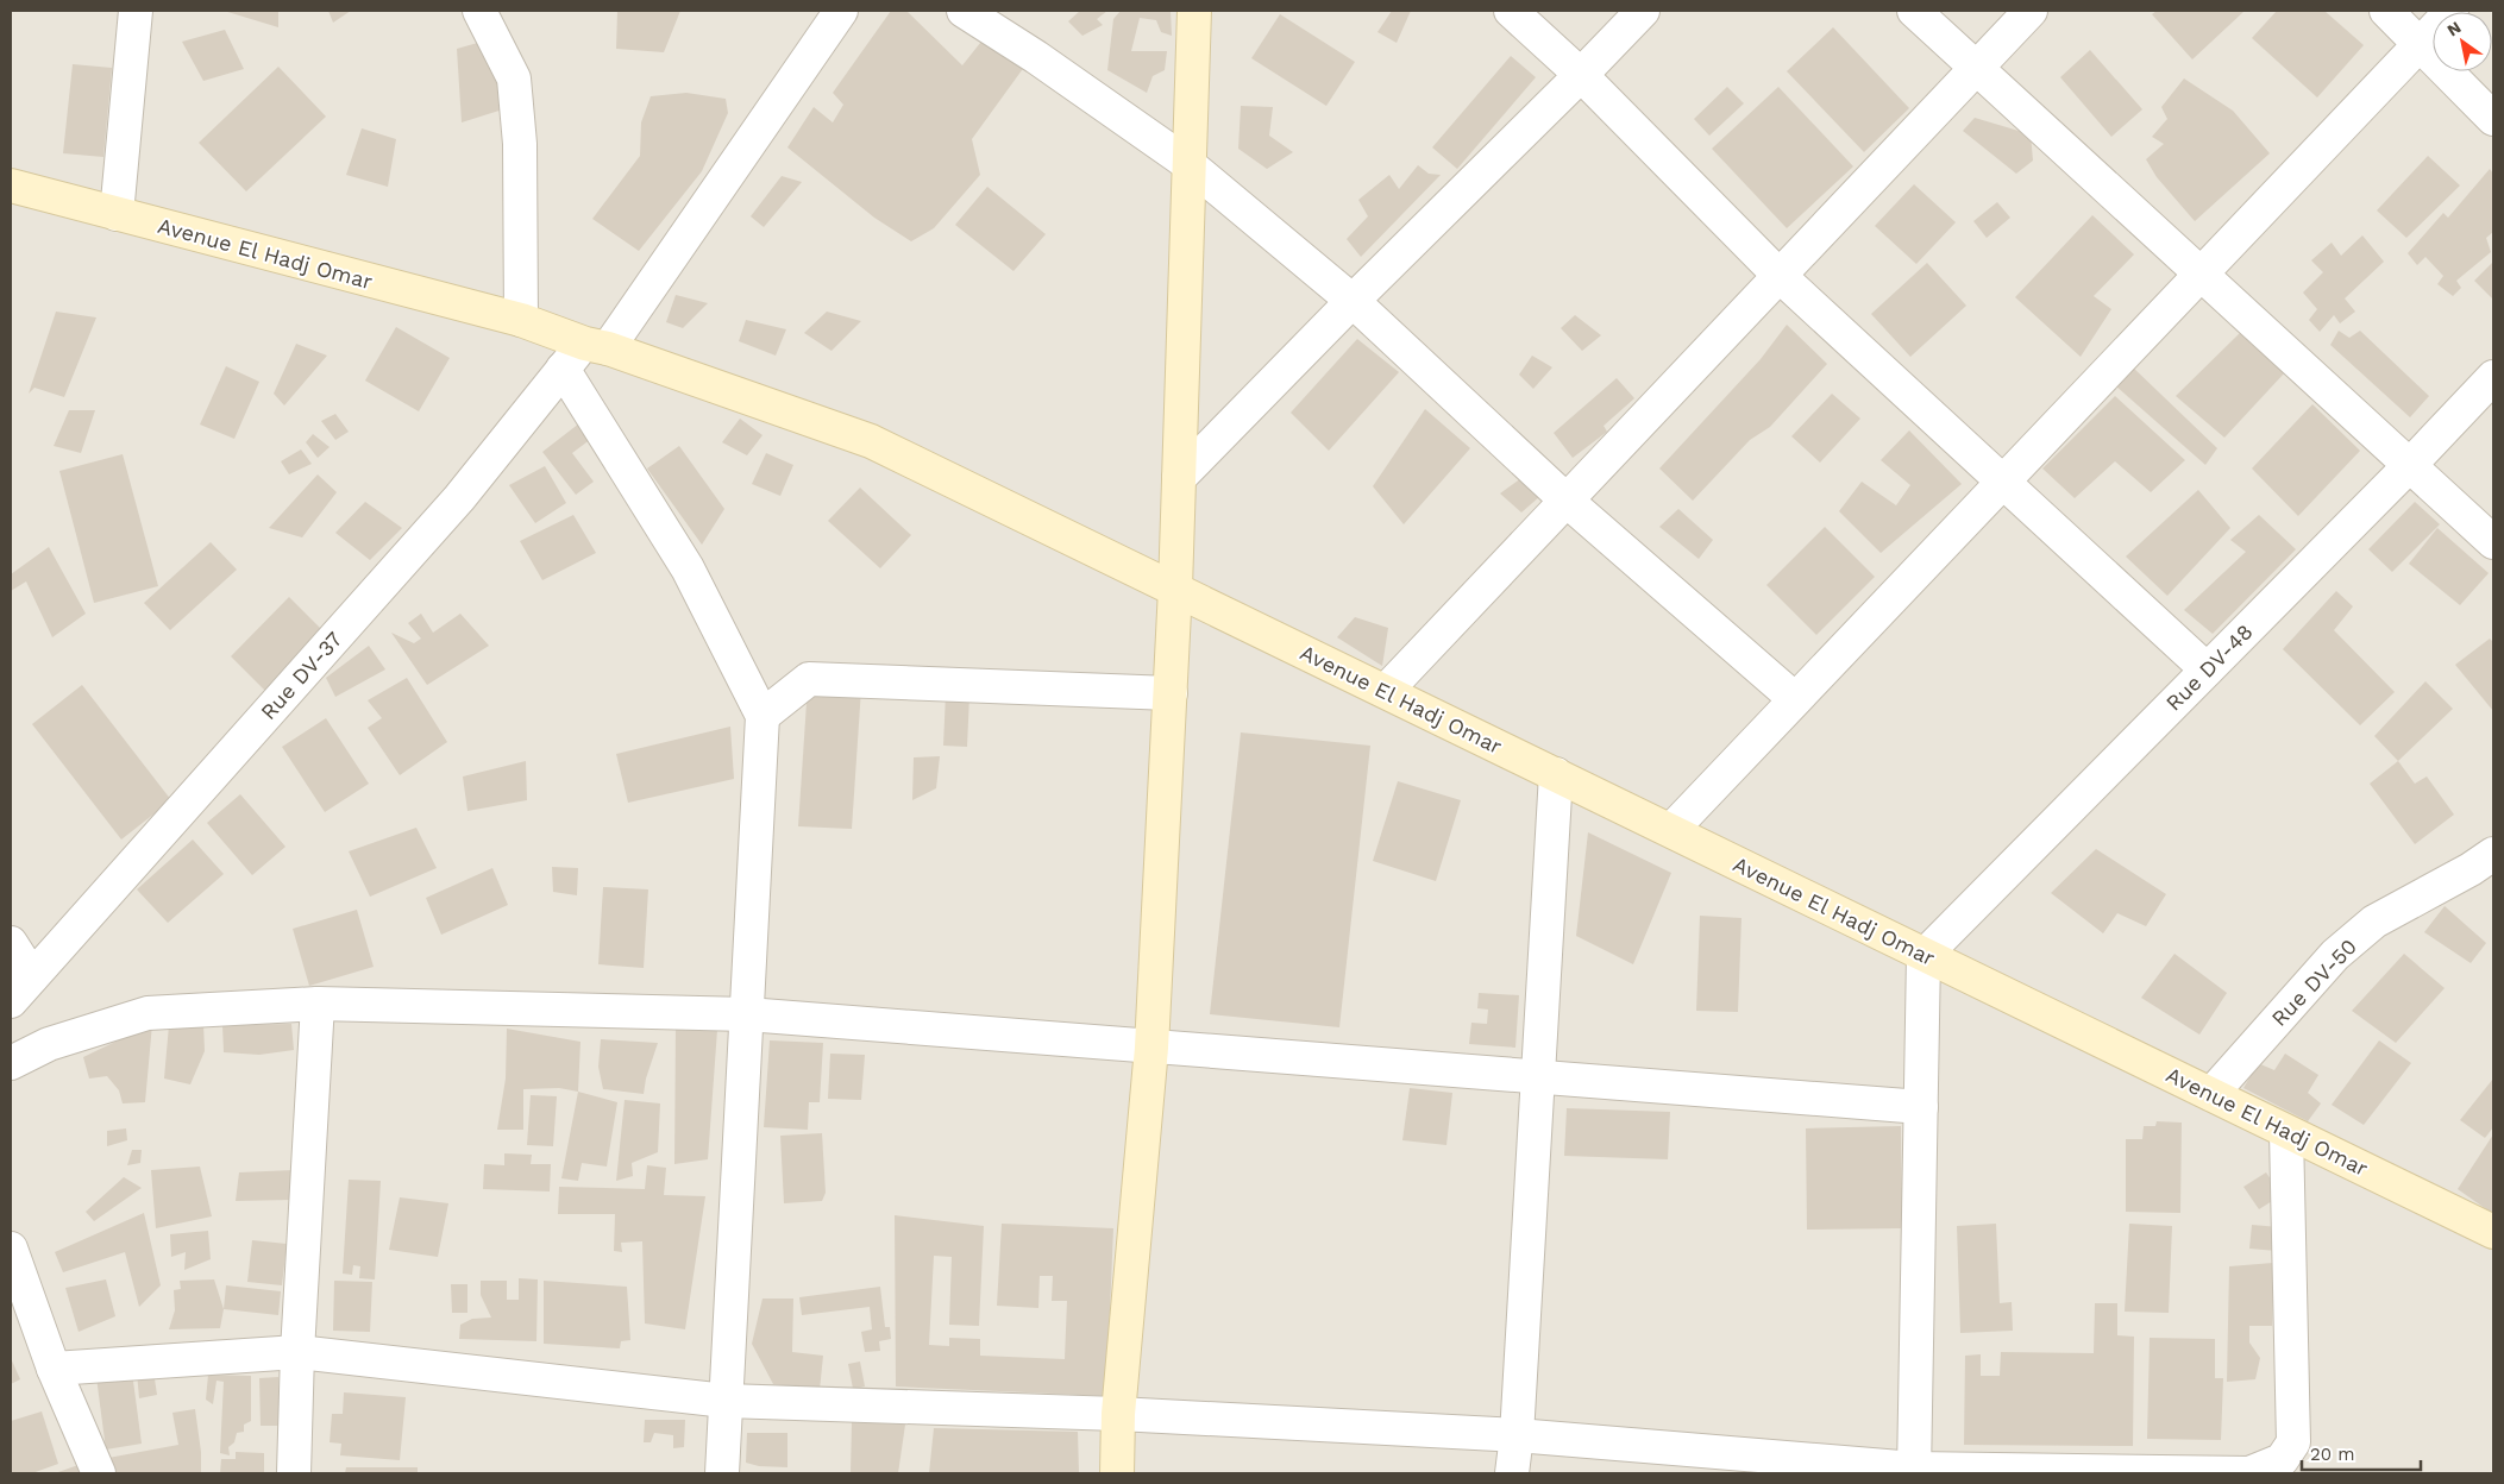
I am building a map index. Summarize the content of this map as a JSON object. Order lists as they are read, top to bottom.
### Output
{
  "streets": {
    "street": [
      "Avenue El Hadj Omar",
      "Rue DV-48",
      "Rue DV-37",
      "Rue DV-50"
    ]
  },
  "crossings": [
    ["Avenue El Hadj Omar", "Rue DV-48"],
    ["Avenue El Hadj Omar", "Rue DV-37"],
    ["Avenue El Hadj Omar", "Rue DV-50"]
  ],
  "scale_bar": "20 m",
  "north": "top left"
}
